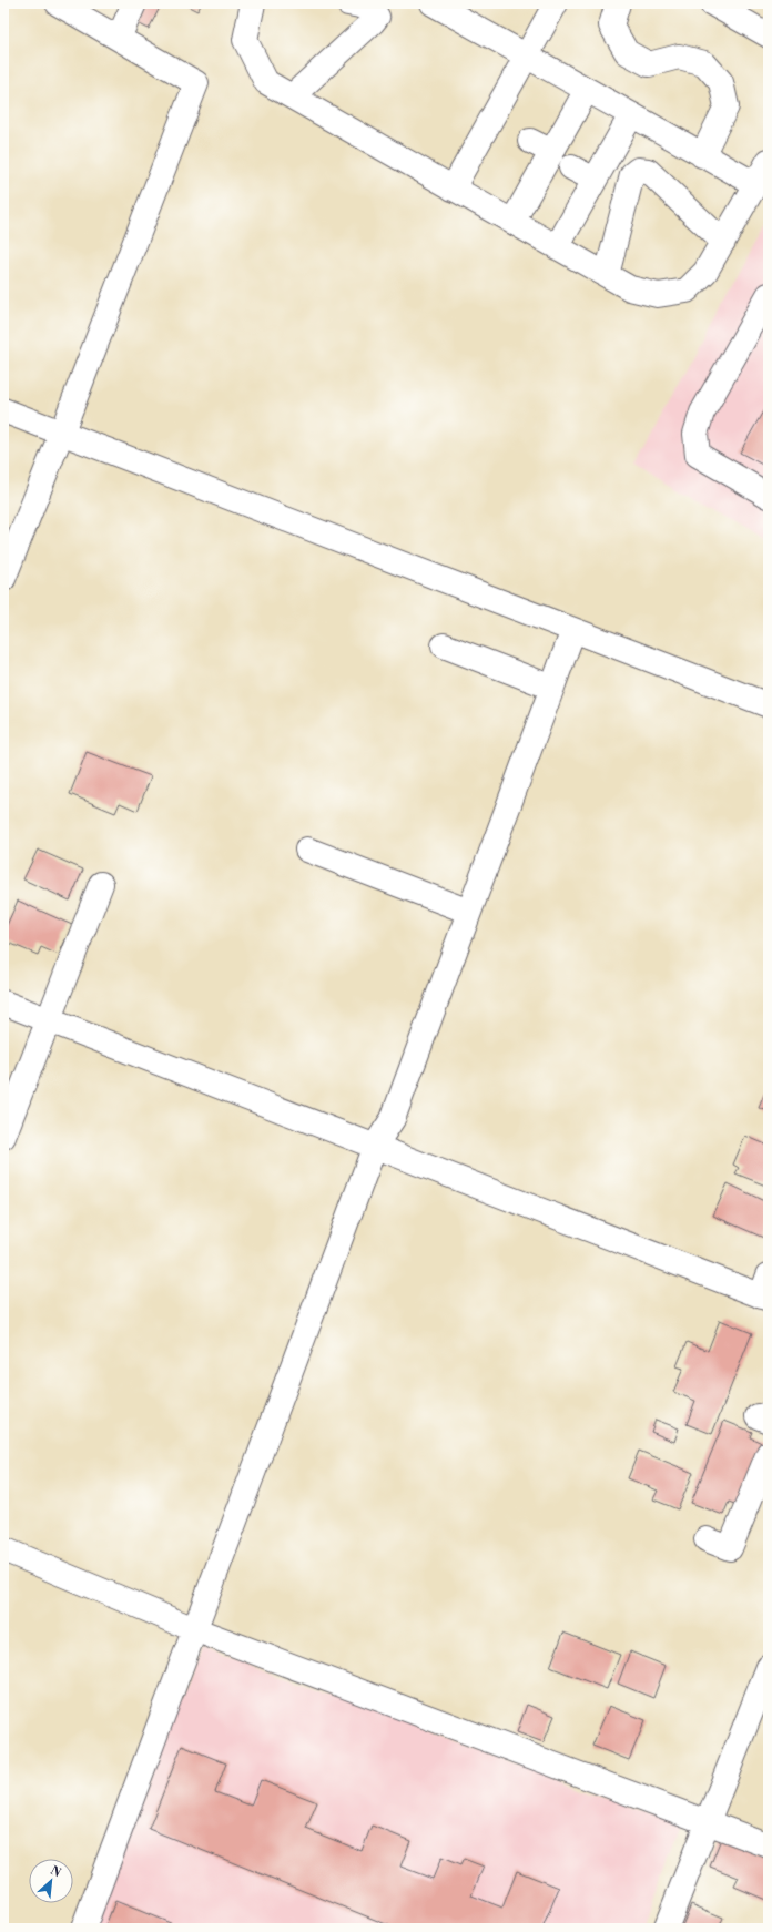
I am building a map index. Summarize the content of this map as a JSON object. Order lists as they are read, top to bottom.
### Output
{
  "north": "top right"
}
